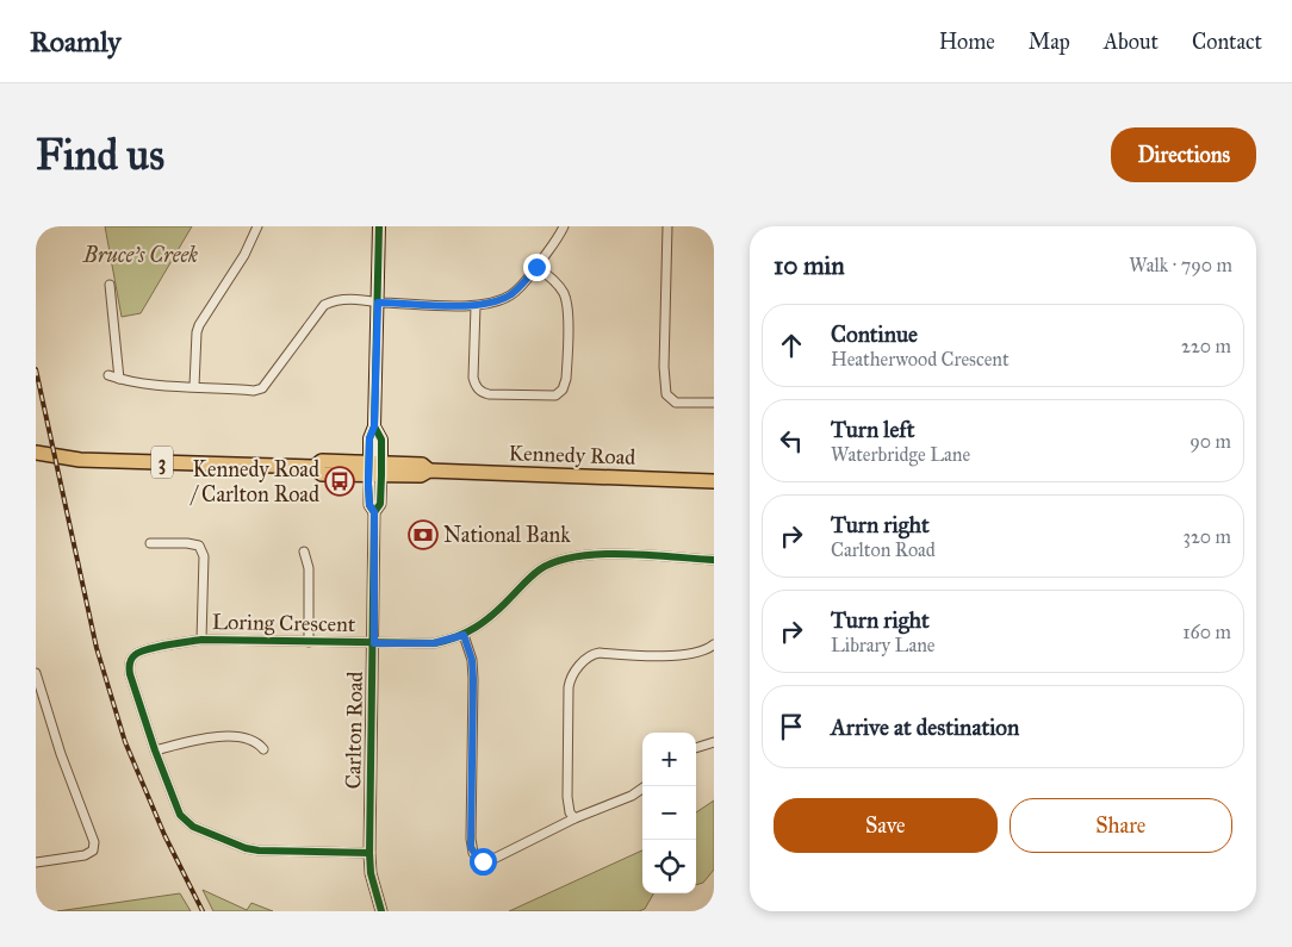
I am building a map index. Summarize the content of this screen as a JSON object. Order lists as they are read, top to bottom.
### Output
{
  "streets": {
    "main road": ["Kennedy Road", "3", "Carlton Road"],
    "street": ["Loring Crescent"]
  },
  "crossings": [
    ["Kennedy Road", "Carlton Road"],
    ["Loring Crescent", "Carlton Road"]
  ],
  "parks": ["Bruce’s Creek"],
  "places": {
    "bus stop": ["Kennedy Road / Carlton Road"],
    "bank": ["National Bank"]
  },
  "page": {
    "header": "Roamly",
    "nav": [
      "Home",
      "Map",
      "About",
      "Contact"
    ],
    "buttons": [
      "Directions",
      ["Save", "Share"]
    ],
    "title": "Find us",
    "heading": ["10 min", "Walk · 790 m"],
    "list": [
      ["Continue", "Heatherwood Crescent", "220 m"],
      ["Turn left", "Waterbridge Lane", "90 m"],
      ["Turn right", "Carlton Road", "320 m"],
      ["Turn right", "Library Lane", "160 m"],
      "Arrive at destination"
    ],
    "map_buttons": ["+", "−"]
  }
}
